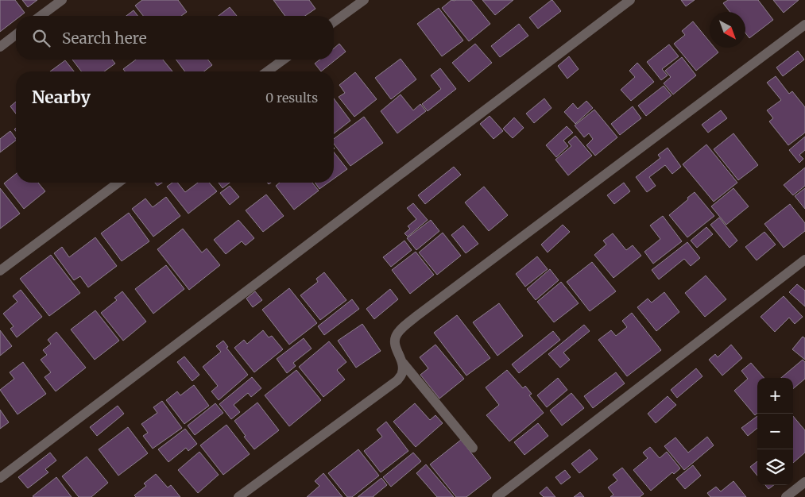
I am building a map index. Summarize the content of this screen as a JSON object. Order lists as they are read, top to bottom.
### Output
{
  "north": "bottom right",
  "page": {
    "search": "Search here",
    "heading": ["Nearby", "0 results"],
    "map_buttons": ["+", "−"]
  }
}
